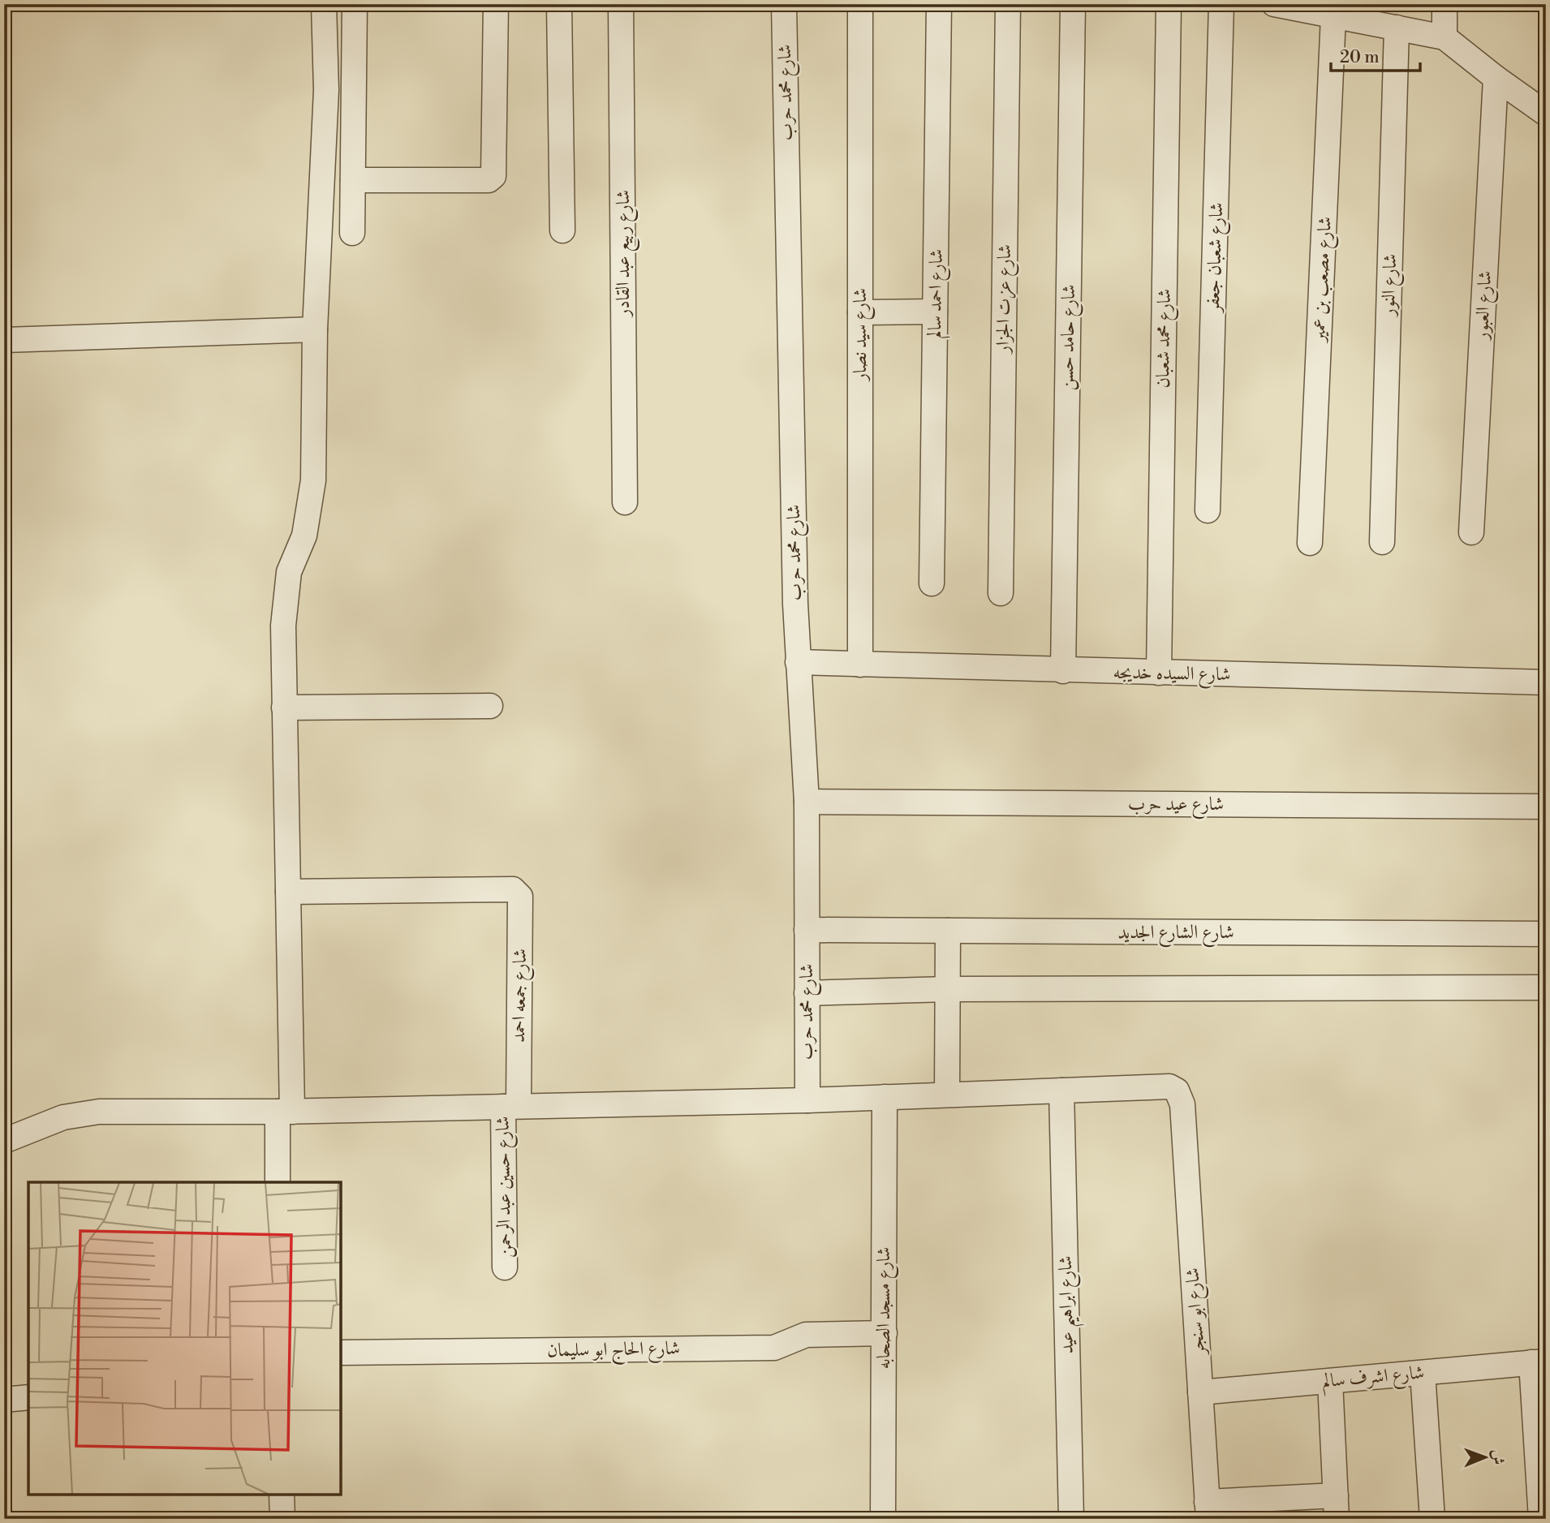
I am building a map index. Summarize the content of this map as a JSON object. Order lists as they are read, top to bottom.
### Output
{
  "streets": {
    "street": [
      "شارع محمد حرب",
      "شارع ربيع عبد القادر",
      "شارع شعبان جعفر",
      "شارع مصعب بن عمير",
      "شارع النور",
      "شارع احمد سالم",
      "شارع عزت الجزار",
      "شارع العبور",
      "شارع سيد نصار",
      "شارع حامد حسن",
      "شارع محمد شعبان",
      "شارع السيده خديجه",
      "شارع عيد حرب",
      "شارع الشارع الجديد",
      "شارع جمعه احمد",
      "شارع حسين عبد الرحمن",
      "شارع ابراهيم عيد",
      "شارع مسجد الصحابه",
      "شارع ابو سنجر",
      "شارع الحاج ابو سليمان",
      "شارع اشرف سالم"
    ]
  },
  "crossings": [
    ["شارع محمد حرب", "شارع السيده خديجه"],
    ["شارع محمد حرب", "شارع عيد حرب"],
    ["شارع محمد حرب", "شارع الشارع الجديد"],
    ["شارع سيد نصار", "شارع السيده خديجه"],
    ["شارع حامد حسن", "شارع السيده خديجه"],
    ["شارع محمد شعبان", "شارع السيده خديجه"],
    ["شارع جمعه احمد", "شارع حسين عبد الرحمن"],
    ["شارع ابراهيم عيد", "شارع ابو سنجر"],
    ["شارع مسجد الصحابه", "شارع الحاج ابو سليمان"],
    ["شارع ابو سنجر", "شارع اشرف سالم"]
  ],
  "scale_bar": "20 m",
  "north": "right"
}
